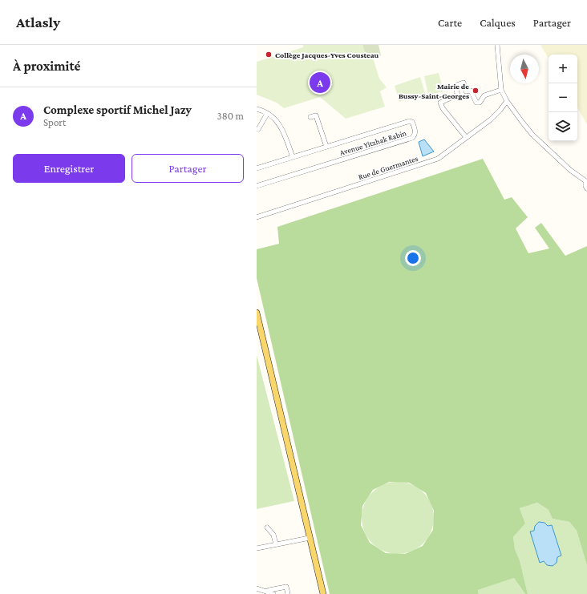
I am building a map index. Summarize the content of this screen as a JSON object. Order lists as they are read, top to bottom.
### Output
{
  "streets": {
    "street": ["Avenue Yitzhak Rabin", "Rue de Guermantes"]
  },
  "places": ["Collège Jacques-Yves Cousteau", "Mairie de Bussy-Saint-Georges"],
  "north": "bottom",
  "page": {
    "header": "Atlasly",
    "nav": ["Carte", "Calques", "Partager"],
    "heading": "À proximité",
    "map_buttons": ["+", "−"],
    "pins": "A",
    "list": [
      {
        "mark": "A",
        "name": "Complexe sportif Michel Jazy",
        "note": "Sport",
        "value": "380 m"
      }
    ],
    "buttons": ["Enregistrer", "Partager"]
  }
}
